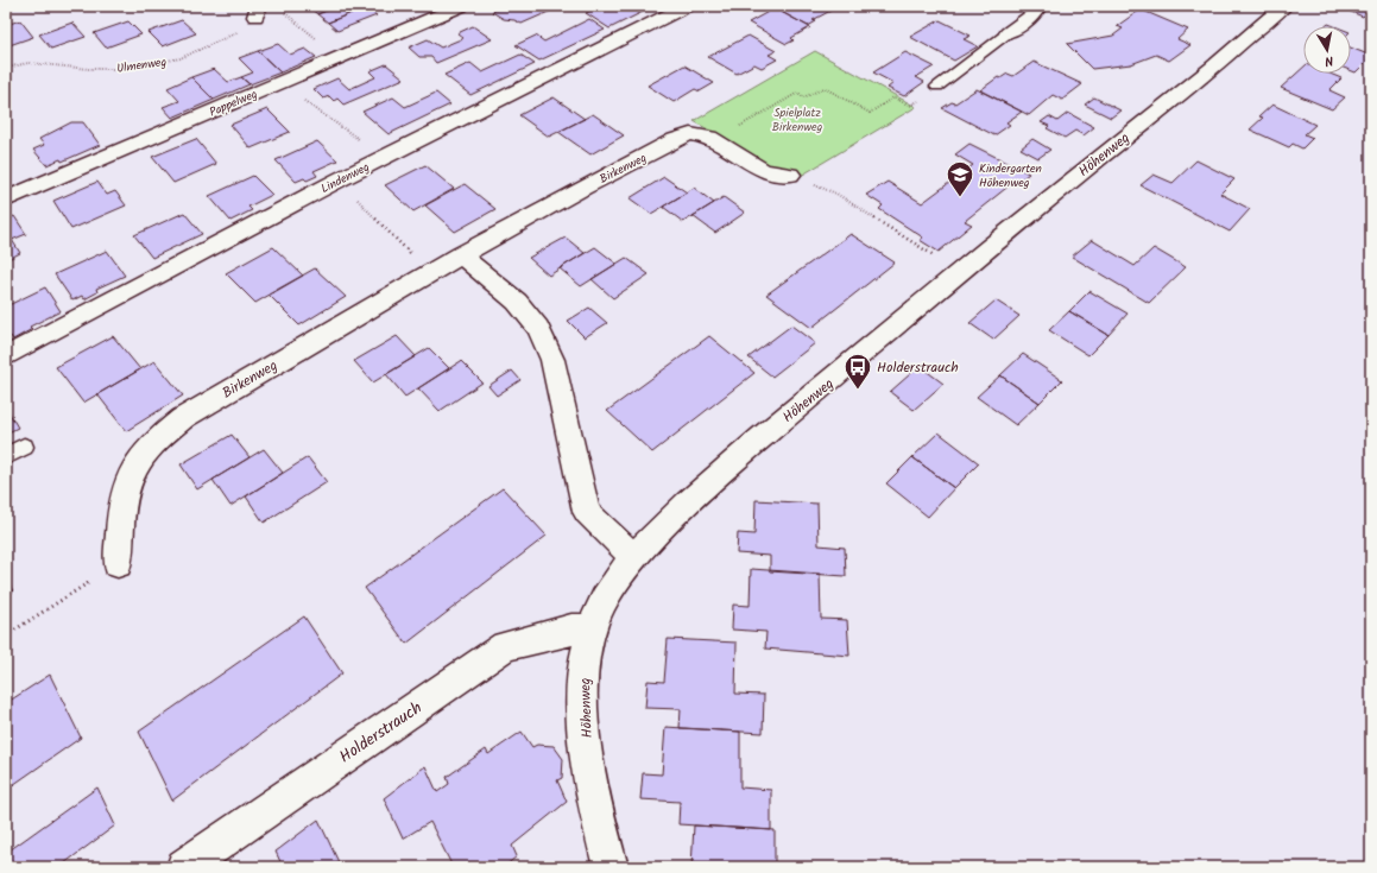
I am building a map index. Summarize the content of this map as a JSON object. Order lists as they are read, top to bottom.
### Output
{
  "streets": {
    "street": [
      "Pappelweg",
      "Höhenweg",
      "Birkenweg",
      "Lindenweg",
      "Holderstrauch"
    ],
    "path": ["Ulmenweg"]
  },
  "crossings": [
    ["Höhenweg", "Holderstrauch"]
  ],
  "parks": ["Spielplatz Birkenweg"],
  "places": {
    "school or university": ["Kindergarten Höhenweg"],
    "bus stop": ["Holderstrauch"]
  },
  "north": "bottom"
}
